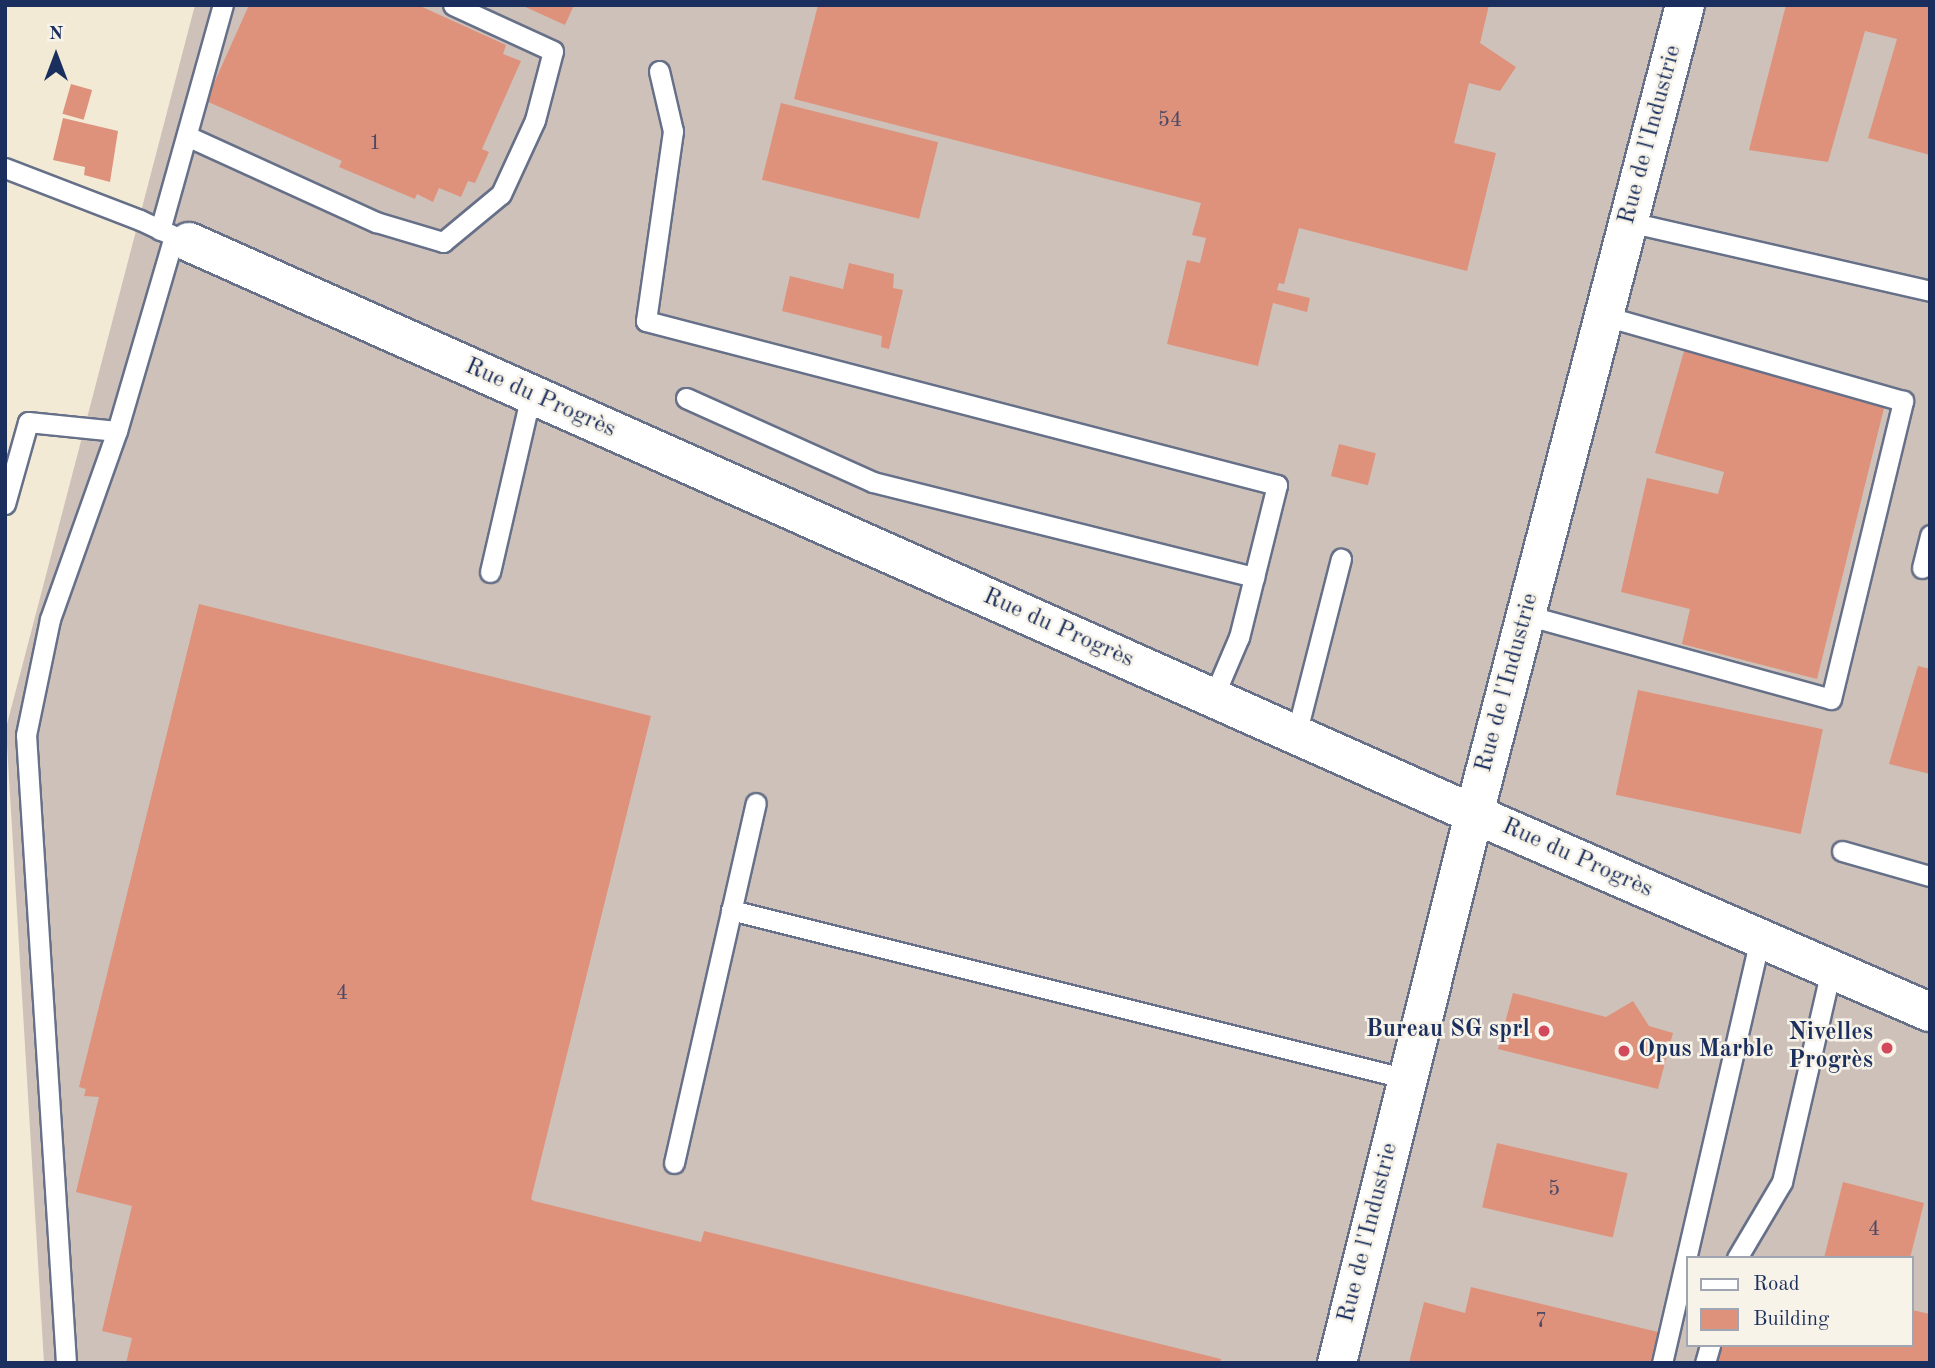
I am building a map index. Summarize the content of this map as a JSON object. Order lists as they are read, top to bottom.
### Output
{
  "streets": {
    "street": ["Rue de l'Industrie", "Rue du Progrès"]
  },
  "crossings": [
    ["Rue de l'Industrie", "Rue du Progrès"]
  ],
  "places": ["Bureau SG sprl", "Nivelles Progrès", "Opus Marble"],
  "house_numbers": [
    "54",
    "1",
    "4",
    "5",
    "4",
    "7"
  ],
  "legend": ["Road", "Building"],
  "north": "top"
}
